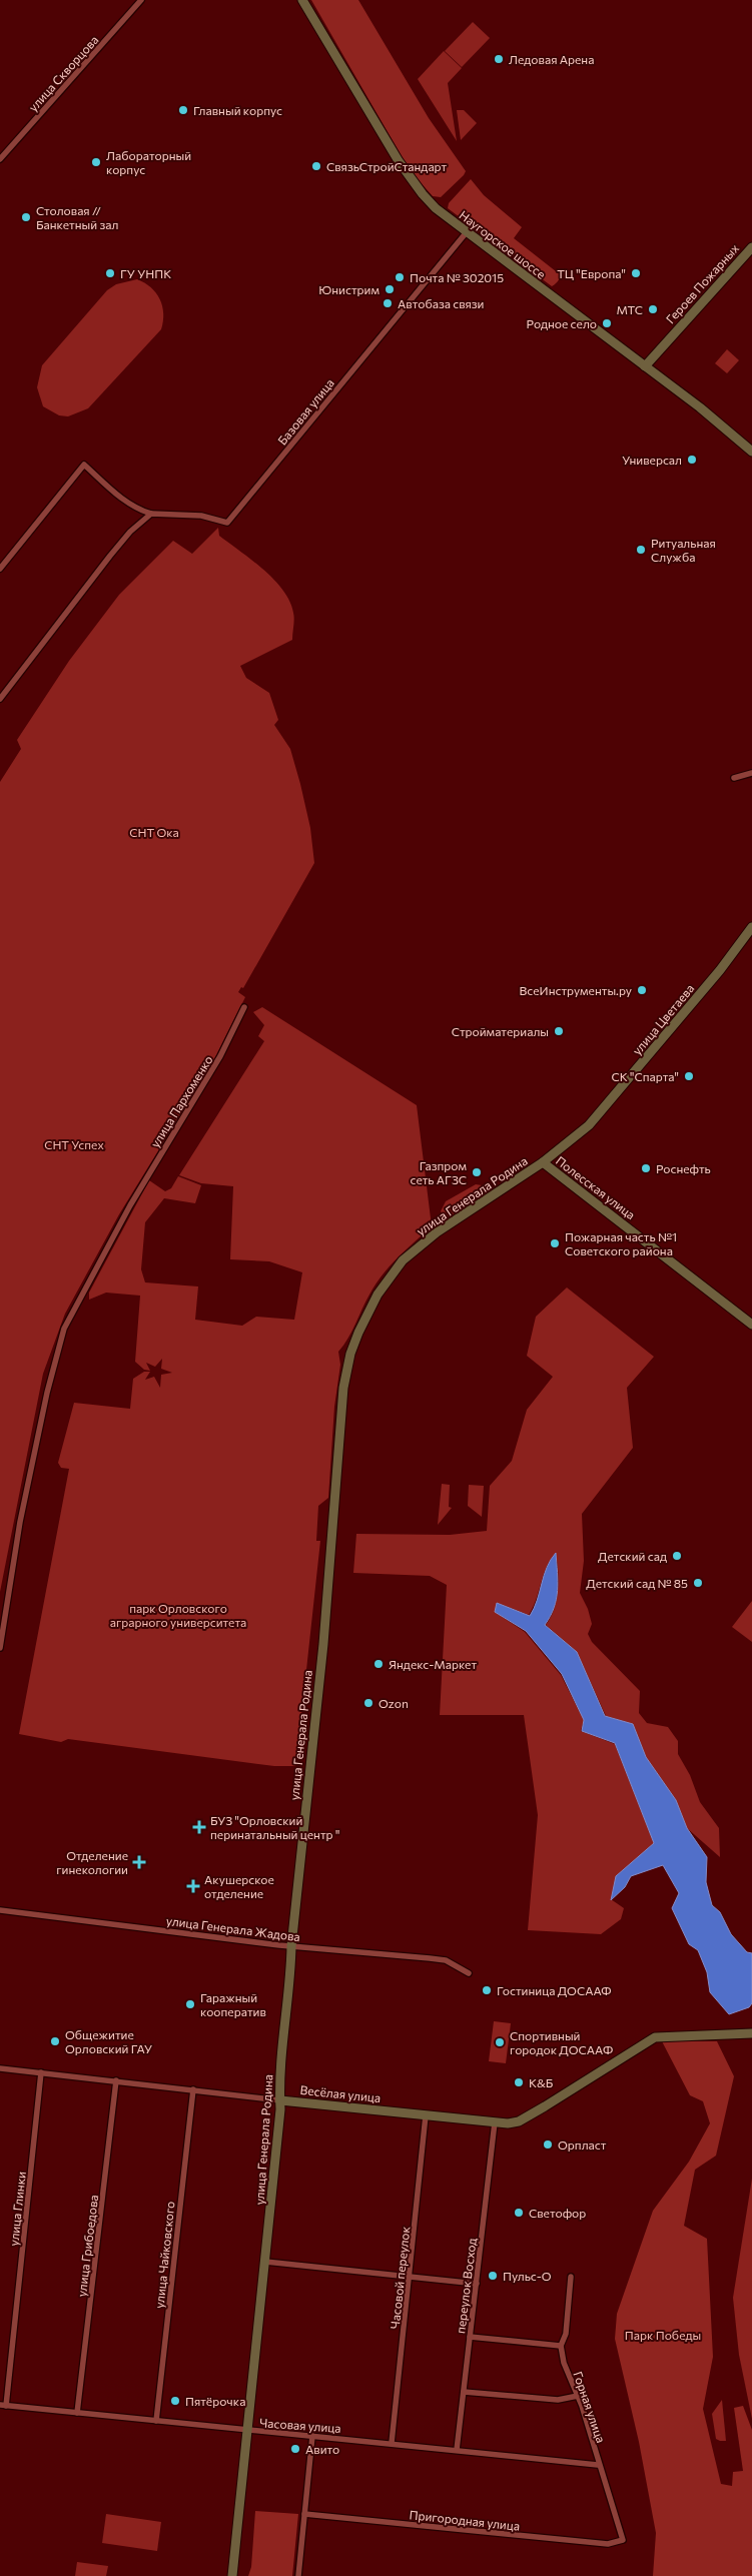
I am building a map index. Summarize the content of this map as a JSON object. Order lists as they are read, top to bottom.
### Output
{
  "streets": {
    "main road": [
      "Наугорское шоссе",
      "Героев Пожарных",
      "улица Цветаева",
      "Полесская улица",
      "улица Генерала Родина",
      "Весёлая улица"
    ],
    "street": [
      "улица Скворцова",
      "Базовая улица",
      "улица Пархоменко",
      "улица Генерала Жадова",
      "улица Глинки",
      "улица Грибоедова",
      "улица Чайковского",
      "Часовой переулок",
      "переулок Восход",
      "Горная улица",
      "Часовая улица",
      "Пригородная улица"
    ]
  },
  "crossings": [
    ["Наугорское шоссе", "Героев Пожарных"],
    ["Наугорское шоссе", "Базовая улица"],
    ["улица Цветаева", "Полесская улица"],
    ["улица Цветаева", "улица Генерала Родина"],
    ["Полесская улица", "улица Генерала Родина"],
    ["улица Генерала Родина", "улица Генерала Жадова"],
    ["улица Генерала Родина", "Весёлая улица"],
    ["улица Генерала Родина", "Часовая улица"],
    ["Весёлая улица", "улица Глинки"],
    ["Весёлая улица", "улица Грибоедова"],
    ["Весёлая улица", "улица Чайковского"],
    ["Весёлая улица", "Часовой переулок"],
    ["Весёлая улица", "переулок Восход"],
    ["улица Глинки", "Часовая улица"],
    ["улица Грибоедова", "Часовая улица"],
    ["улица Чайковского", "Часовая улица"],
    ["Часовой переулок", "Часовая улица"],
    ["переулок Восход", "Часовая улица"],
    ["Горная улица", "Часовая улица"],
    ["Горная улица", "Пригородная улица"]
  ],
  "parks": [
    "СНТ Ока",
    "СНТ Успех",
    "парк Орловского аграрного университета",
    "Парк Победы"
  ],
  "places": {
    "other": [
      "Ледовая Арена",
      "Главный корпус",
      "Лабораторный корпус",
      "СвязьСтройСтандарт",
      "Столовая // Банкетный зал",
      "ГУ УНПК",
      "ТЦ \"Европа\"",
      "Почта № 302015",
      "Юнистрим",
      "Автобаза связи",
      "МТС",
      "Родное село",
      "Универсал",
      "Ритуальная Служба",
      "ВсеИнструменты.ру",
      "Стройматериалы",
      "СК \"Спарта\"",
      "Роснефть",
      "Газпром сеть АГЗС",
      "Пожарная часть №1 Советского района",
      "Детский сад",
      "Детский сад № 85",
      "Яндекс-Маркет",
      "Ozon",
      "Гостиница ДОСААФ",
      "Гаражный кооператив",
      "Общежитие Орловский ГАУ",
      "Спортивный городок ДОСААФ",
      "К&Б",
      "Орпласт",
      "Светофор",
      "Пульс-О",
      "Пятёрочка",
      "Авито"
    ],
    "health": ["БУЗ \"Орловский перинатальный центр \"", "Отделение гинекологии", "Акушерское отделение"]
  }
}
